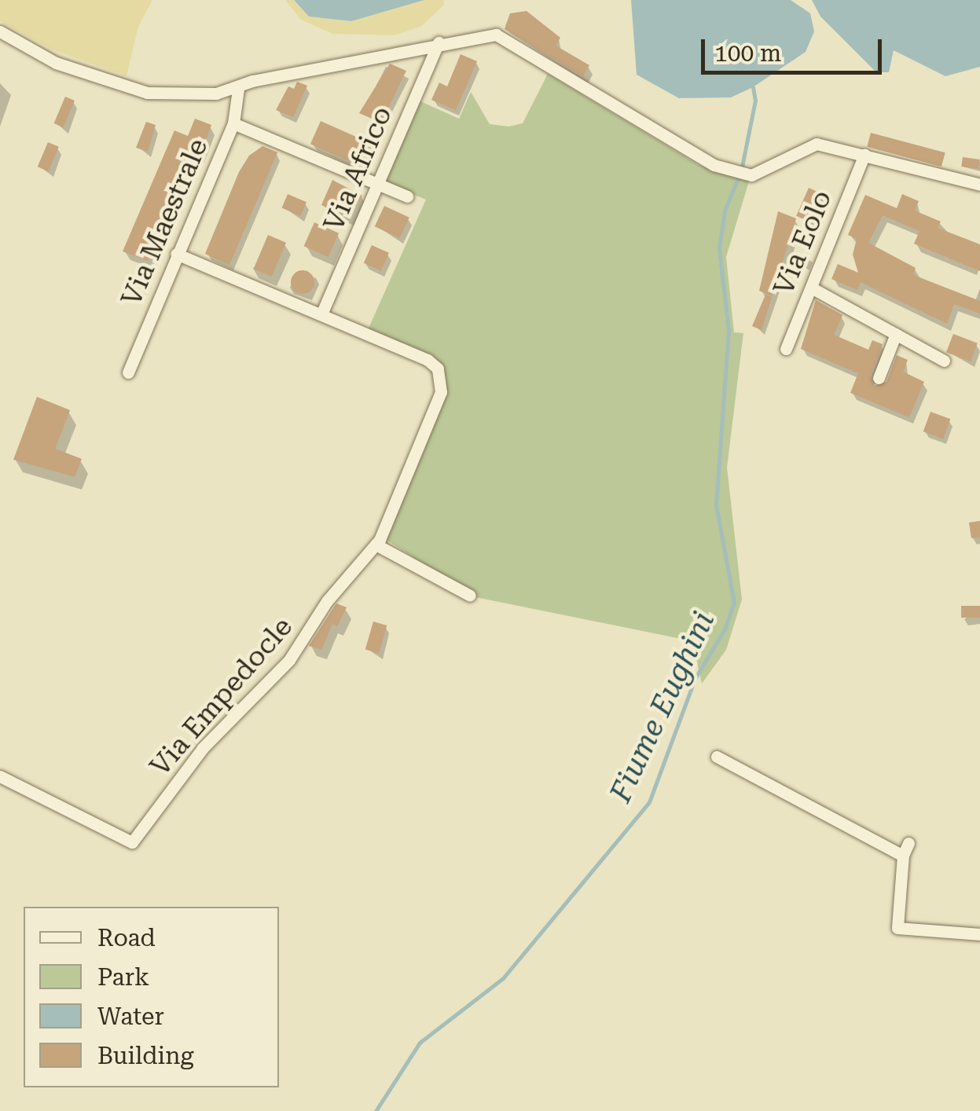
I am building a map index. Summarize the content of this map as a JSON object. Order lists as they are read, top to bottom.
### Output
{
  "streets": {
    "street": [
      "Via Africo",
      "Via Maestrale",
      "Via Eolo",
      "Via Empedocle"
    ]
  },
  "crossings": [
    ["Via Africo", "Via Empedocle"],
    ["Via Maestrale", "Via Empedocle"]
  ],
  "water": ["Fiume Eughini"],
  "legend": [
    "Road",
    "Park",
    "Water",
    "Building"
  ],
  "scale_bar": "100 m"
}
